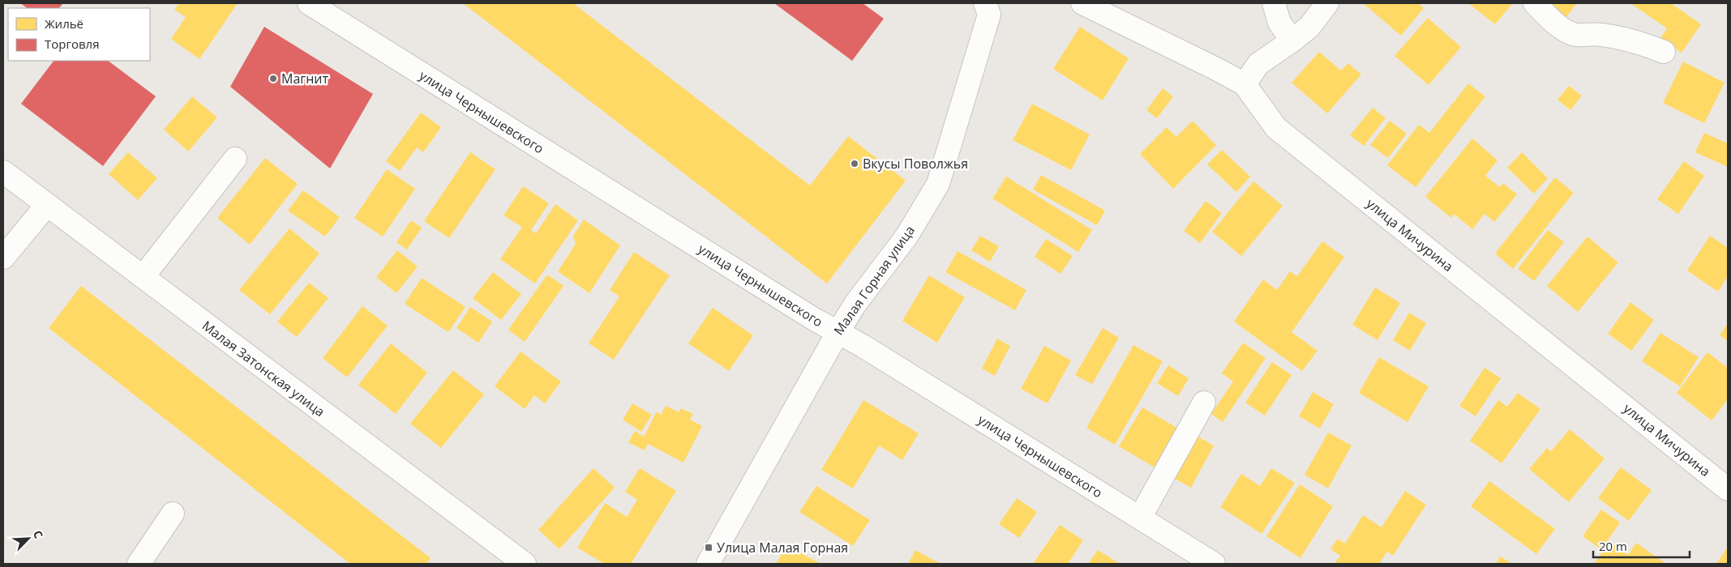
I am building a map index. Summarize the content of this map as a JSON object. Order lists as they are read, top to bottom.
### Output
{
  "streets": {
    "street": [
      "улица Чернышевского",
      "улица Мичурина",
      "Малая Горная улица",
      "Малая Затонская улица"
    ]
  },
  "crossings": [
    ["улица Чернышевского", "Малая Горная улица"]
  ],
  "places": {
    "other": ["Магнит", "Вкусы Поволжья"],
    "transit": ["Улица Малая Горная"]
  },
  "legend": ["Жильё", "Торговля"],
  "scale_bar": "20 m",
  "north": "top right"
}
